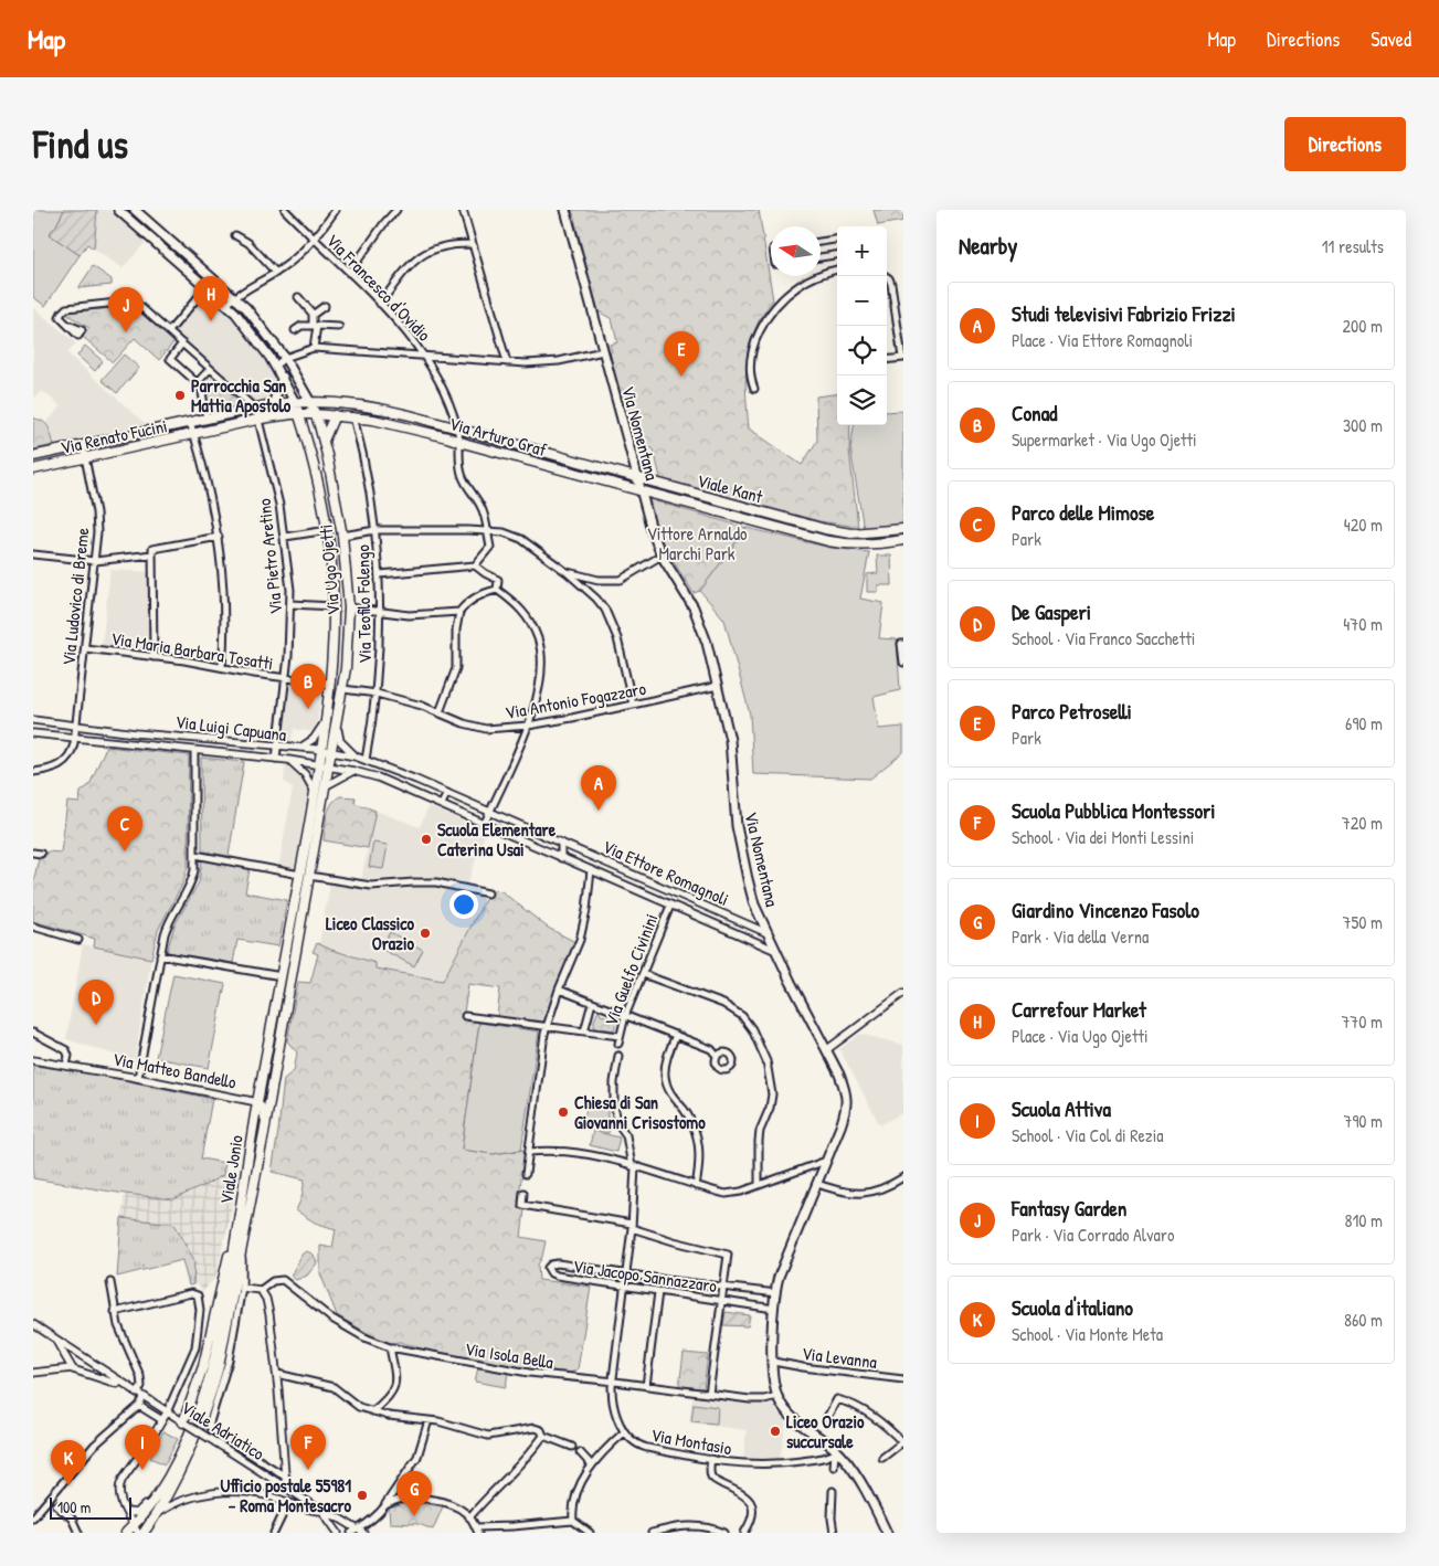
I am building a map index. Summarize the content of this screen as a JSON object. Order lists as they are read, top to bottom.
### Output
{
  "streets": {
    "main road": [
      "Via Nomentana",
      "Via Renato Fucini",
      "Via Arturo Graf",
      "Viale Kant",
      "Via Ugo Ojetti",
      "Viale Jonio"
    ],
    "street": [
      "Via Francesco d'Ovidio",
      "Via Pietro Aretino",
      "Via Ludovico di Breme",
      "Via Teofilo Folengo",
      "Via Maria Barbara Tosatti",
      "Via Antonio Fogazzaro",
      "Via Luigi Capuana",
      "Via Ettore Romagnoli",
      "Via Guelfo Civinini",
      "Via Matteo Bandello",
      "Via Jacopo Sannazzaro",
      "Via Isola Bella",
      "Via Levanna",
      "Viale Adriatico",
      "Via Montasio"
    ]
  },
  "crossings": [
    ["Via Francesco d'Ovidio", "Via Arturo Graf"],
    ["Via Nomentana", "Via Arturo Graf"],
    ["Via Nomentana", "Viale Kant"],
    ["Via Nomentana", "Via Antonio Fogazzaro"],
    ["Via Nomentana", "Via Ettore Romagnoli"],
    ["Via Nomentana", "Via Jacopo Sannazzaro"],
    ["Via Nomentana", "Via Isola Bella"],
    ["Via Nomentana", "Via Levanna"],
    ["Via Nomentana", "Via Montasio"],
    ["Via Renato Fucini", "Via Arturo Graf"],
    ["Via Renato Fucini", "Via Pietro Aretino"],
    ["Via Renato Fucini", "Via Ugo Ojetti"],
    ["Via Renato Fucini", "Via Ludovico di Breme"],
    ["Via Arturo Graf", "Viale Kant"],
    ["Via Arturo Graf", "Via Ugo Ojetti"],
    ["Via Arturo Graf", "Via Teofilo Folengo"],
    ["Via Pietro Aretino", "Via Maria Barbara Tosatti"],
    ["Via Pietro Aretino", "Via Luigi Capuana"],
    ["Via Ugo Ojetti", "Via Maria Barbara Tosatti"],
    ["Via Ugo Ojetti", "Via Antonio Fogazzaro"],
    ["Via Ugo Ojetti", "Via Ettore Romagnoli"],
    ["Via Ugo Ojetti", "Viale Jonio"],
    ["Via Ludovico di Breme", "Via Maria Barbara Tosatti"],
    ["Via Ludovico di Breme", "Via Luigi Capuana"],
    ["Via Teofilo Folengo", "Via Antonio Fogazzaro"],
    ["Via Teofilo Folengo", "Via Ettore Romagnoli"],
    ["Via Luigi Capuana", "Via Ettore Romagnoli"],
    ["Via Ettore Romagnoli", "Via Guelfo Civinini"],
    ["Via Ettore Romagnoli", "Viale Jonio"],
    ["Via Matteo Bandello", "Viale Jonio"]
  ],
  "parks": ["Vittore Arnaldo Marchi Park"],
  "places": [
    "Parrocchia San Mattia Apostolo",
    "Scuola Elementare Caterina Usai",
    "Liceo Classico Orazio",
    "Chiesa di San Giovanni Crisostomo",
    "Liceo Orazio succursale",
    "Ufficio postale 55981 – Roma Montesacro"
  ],
  "scale_bar": "100 m",
  "north": "left",
  "page": {
    "header": "Map",
    "nav": ["Map", "Directions", "Saved"],
    "buttons": "Directions",
    "title": "Find us",
    "heading": ["Nearby", "11 results"],
    "map_buttons": ["+", "−"],
    "pins": [
      "H",
      "J",
      "E",
      "B",
      "A",
      "C",
      "D",
      "F",
      "I",
      "K",
      "G"
    ],
    "list": [
      {
        "mark": "A",
        "name": "Studi televisivi Fabrizio Frizzi",
        "note": "Place · Via Ettore Romagnoli",
        "value": "200 m"
      },
      {
        "mark": "B",
        "name": "Conad",
        "note": "Supermarket · Via Ugo Ojetti",
        "value": "300 m"
      },
      {
        "mark": "C",
        "name": "Parco delle Mimose",
        "note": "Park",
        "value": "420 m"
      },
      {
        "mark": "D",
        "name": "De Gasperi",
        "note": "School · Via Franco Sacchetti",
        "value": "470 m"
      },
      {
        "mark": "E",
        "name": "Parco Petroselli",
        "note": "Park",
        "value": "690 m"
      },
      {
        "mark": "F",
        "name": "Scuola Pubblica Montessori",
        "note": "School · Via dei Monti Lessini",
        "value": "720 m"
      },
      {
        "mark": "G",
        "name": "Giardino Vincenzo Fasolo",
        "note": "Park · Via della Verna",
        "value": "750 m"
      },
      {
        "mark": "H",
        "name": "Carrefour Market",
        "note": "Place · Via Ugo Ojetti",
        "value": "770 m"
      },
      {
        "mark": "I",
        "name": "Scuola Attiva",
        "note": "School · Via Col di Rezia",
        "value": "790 m"
      },
      {
        "mark": "J",
        "name": "Fantasy Garden",
        "note": "Park · Via Corrado Alvaro",
        "value": "810 m"
      },
      {
        "mark": "K",
        "name": "Scuola d'italiano",
        "note": "School · Via Monte Meta",
        "value": "860 m"
      }
    ],
    "scale": "100 m"
  }
}
